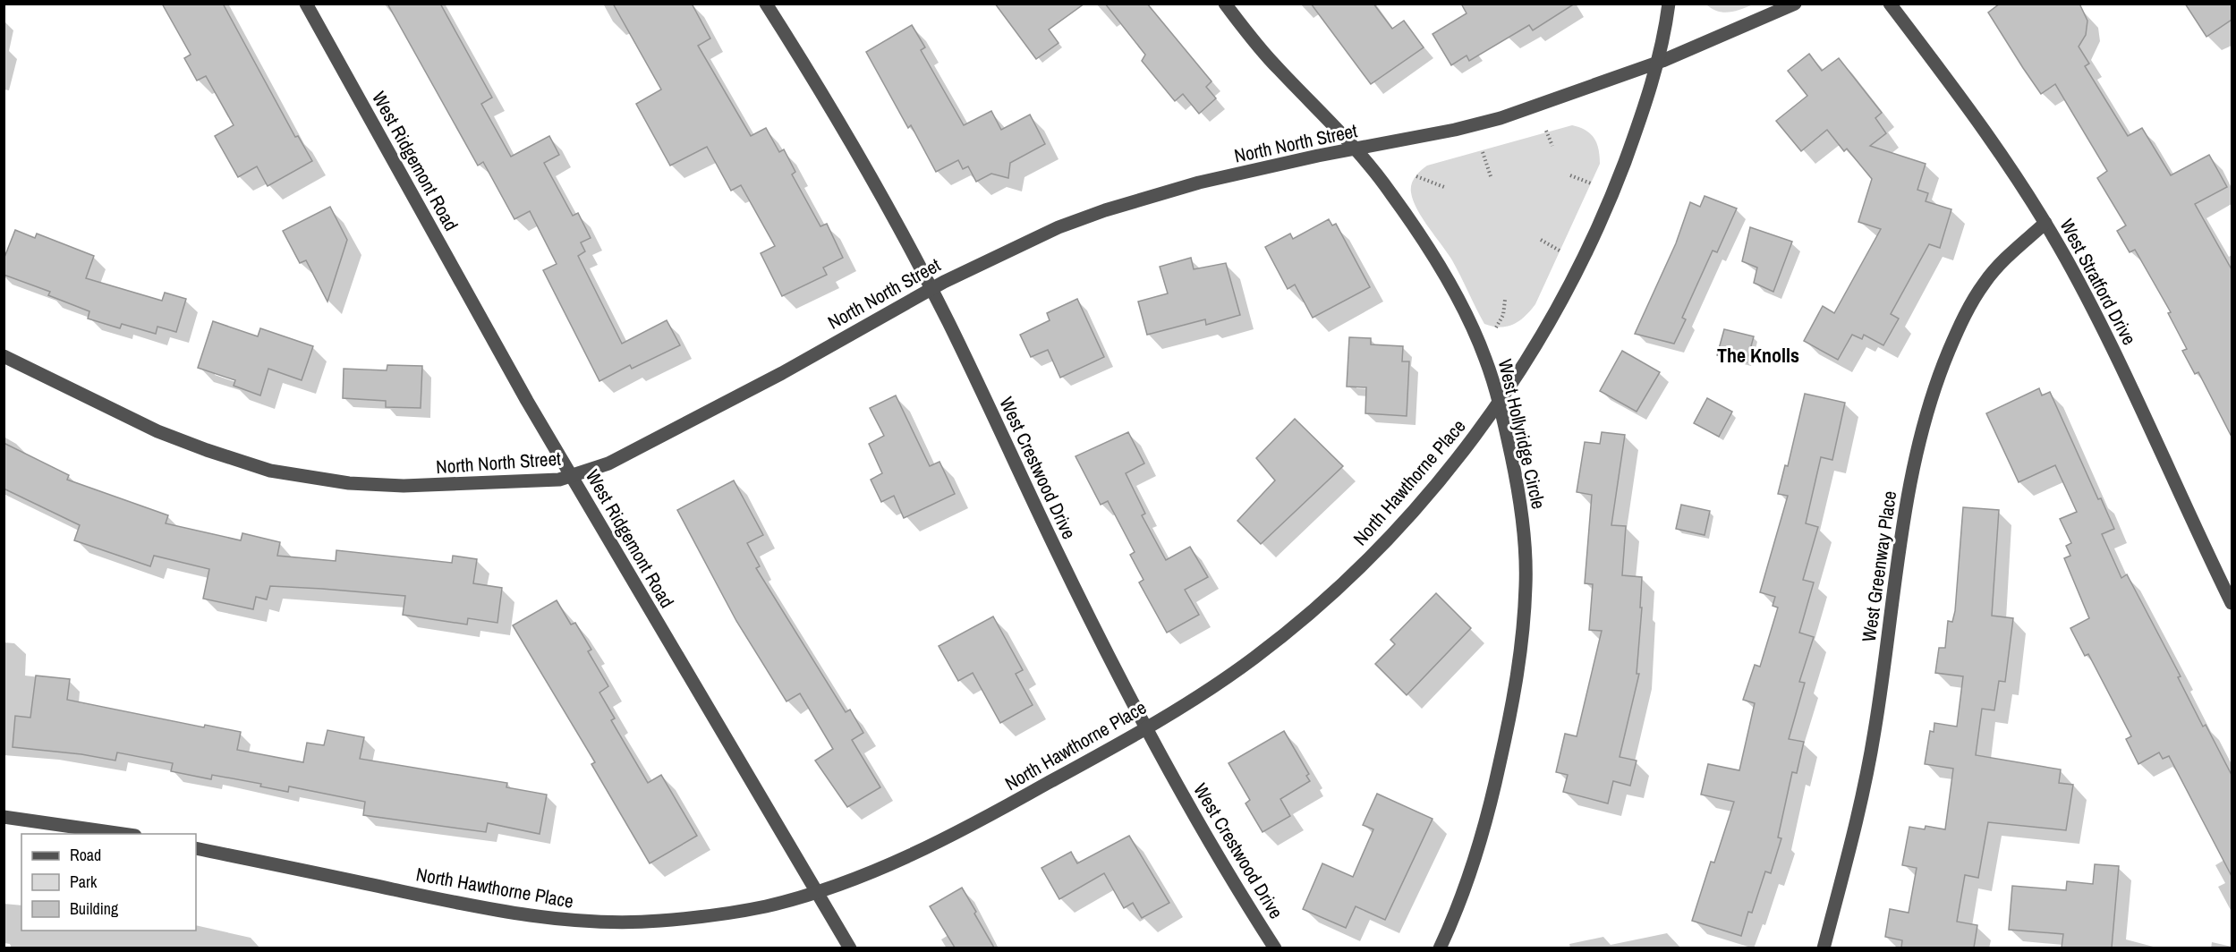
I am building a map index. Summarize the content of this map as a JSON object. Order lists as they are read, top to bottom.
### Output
{
  "streets": {
    "street": [
      "North North Street",
      "West Ridgemont Road",
      "West Stratford Drive",
      "West Hollyridge Circle",
      "West Crestwood Drive",
      "North Hawthorne Place",
      "West Greenway Place"
    ]
  },
  "crossings": [
    ["North North Street", "West Ridgemont Road"],
    ["North North Street", "West Hollyridge Circle"],
    ["North North Street", "West Crestwood Drive"],
    ["North North Street", "North Hawthorne Place"],
    ["West Ridgemont Road", "North Hawthorne Place"],
    ["West Stratford Drive", "West Greenway Place"],
    ["West Hollyridge Circle", "North Hawthorne Place"],
    ["West Crestwood Drive", "North Hawthorne Place"]
  ],
  "districts": ["The Knolls"],
  "legend": ["Road", "Park", "Building"]
}
